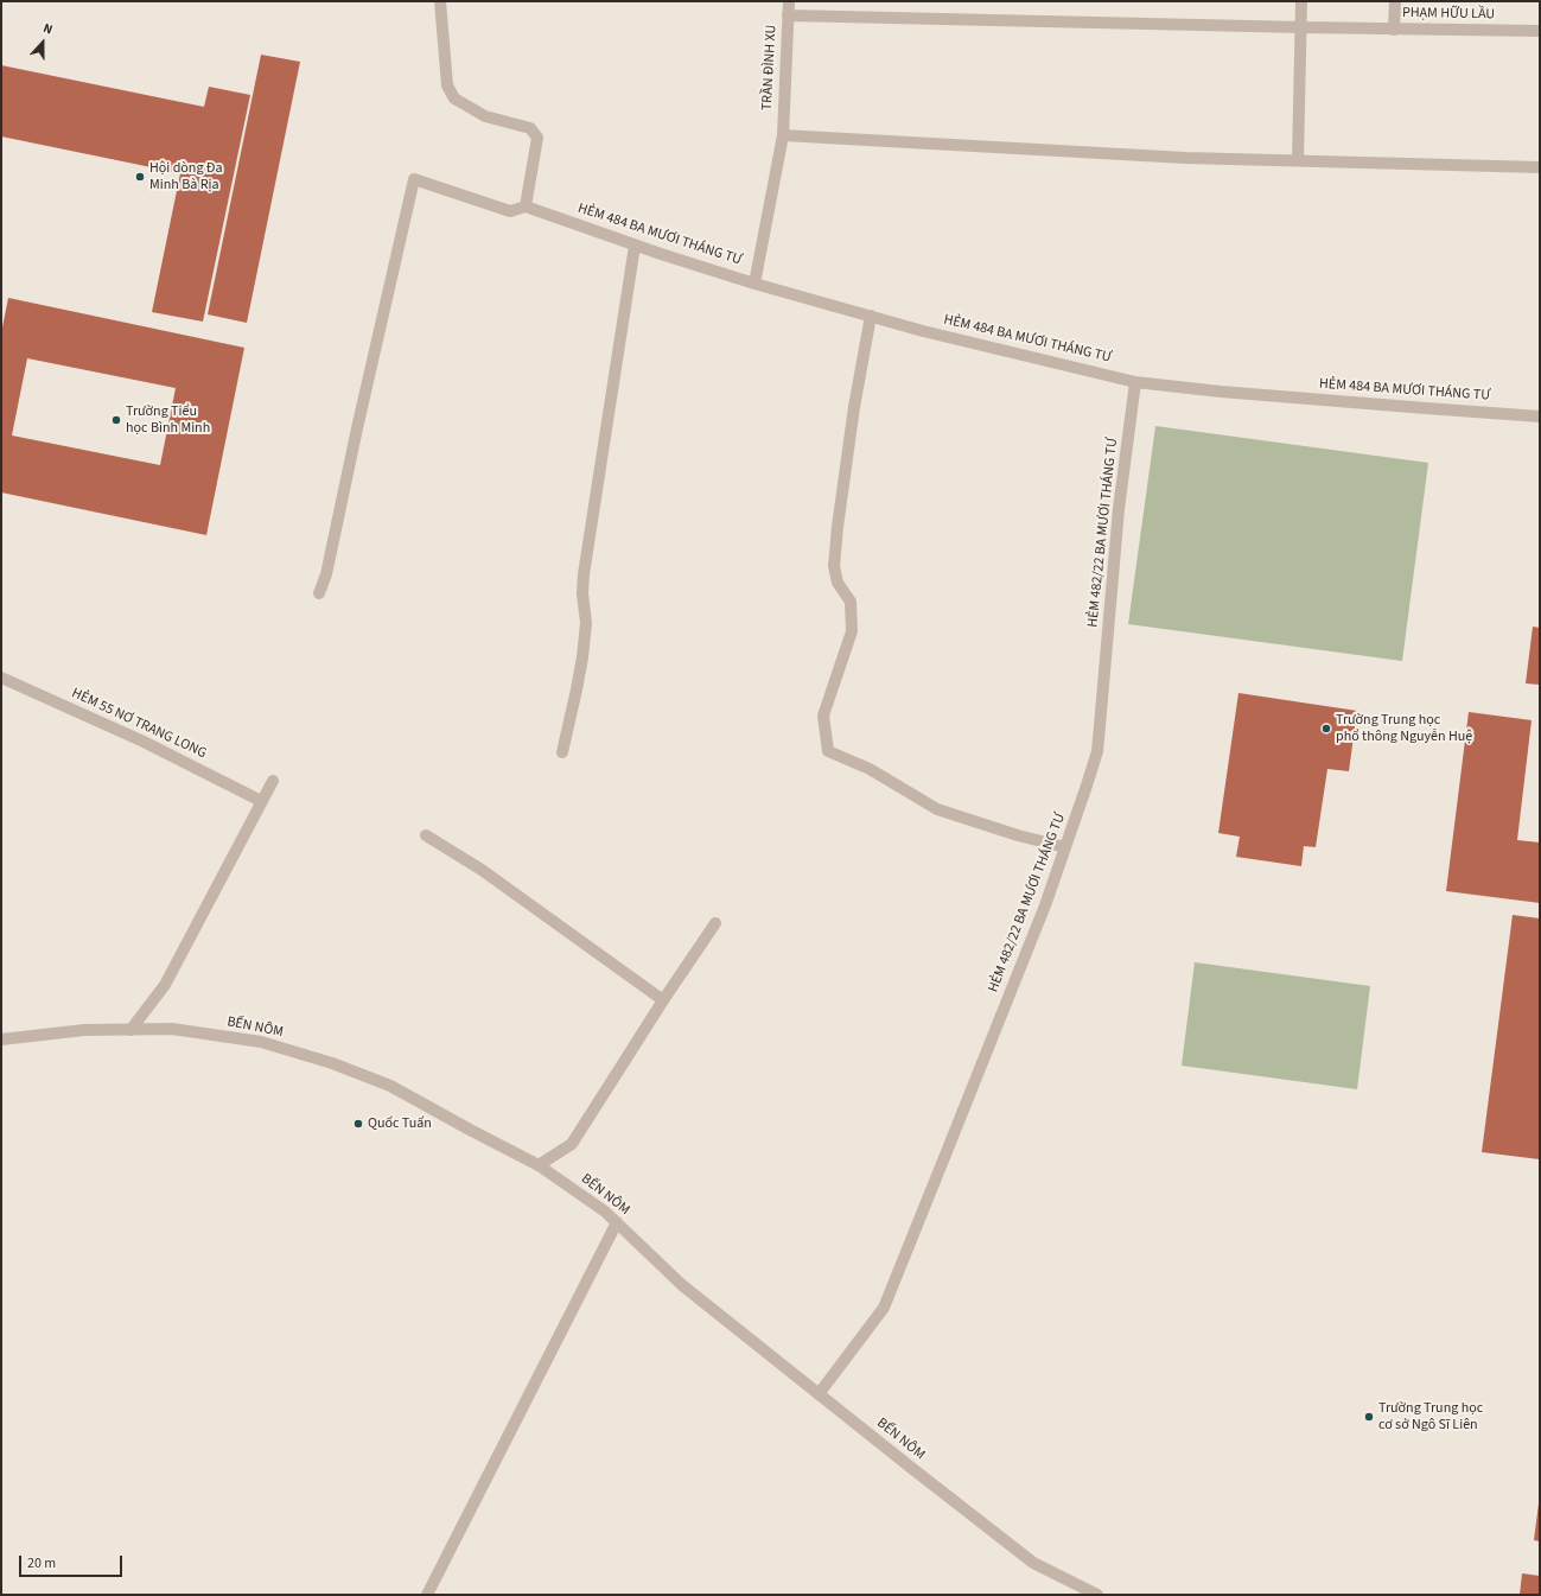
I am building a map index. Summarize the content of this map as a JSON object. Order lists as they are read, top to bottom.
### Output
{
  "streets": {
    "street": [
      "PHẠM HỮU LẦU",
      "TRẦN ĐÌNH XU",
      "HẺM 484 BA MƯƠI THÁNG TƯ",
      "HẺM 482/22 BA MƯƠI THÁNG TƯ",
      "HẺM 55 NƠ TRANG LONG",
      "BẾN NÔM"
    ]
  },
  "crossings": [
    ["PHẠM HỮU LẦU", "TRẦN ĐÌNH XU"],
    ["TRẦN ĐÌNH XU", "HẺM 484 BA MƯƠI THÁNG TƯ"],
    ["HẺM 484 BA MƯƠI THÁNG TƯ", "HẺM 482/22 BA MƯƠI THÁNG TƯ"],
    ["HẺM 482/22 BA MƯƠI THÁNG TƯ", "BẾN NÔM"]
  ],
  "places": [
    "Hội dòng Đa Minh Bà Rịa",
    "Trường Tiểu học Bình Minh",
    "Trường Trung học phổ thông Nguyễn Huệ",
    "Quốc Tuấn",
    "Trường Trung học cơ sở Ngô Sĩ Liên"
  ],
  "scale_bar": "20 m",
  "north": "top"
}
